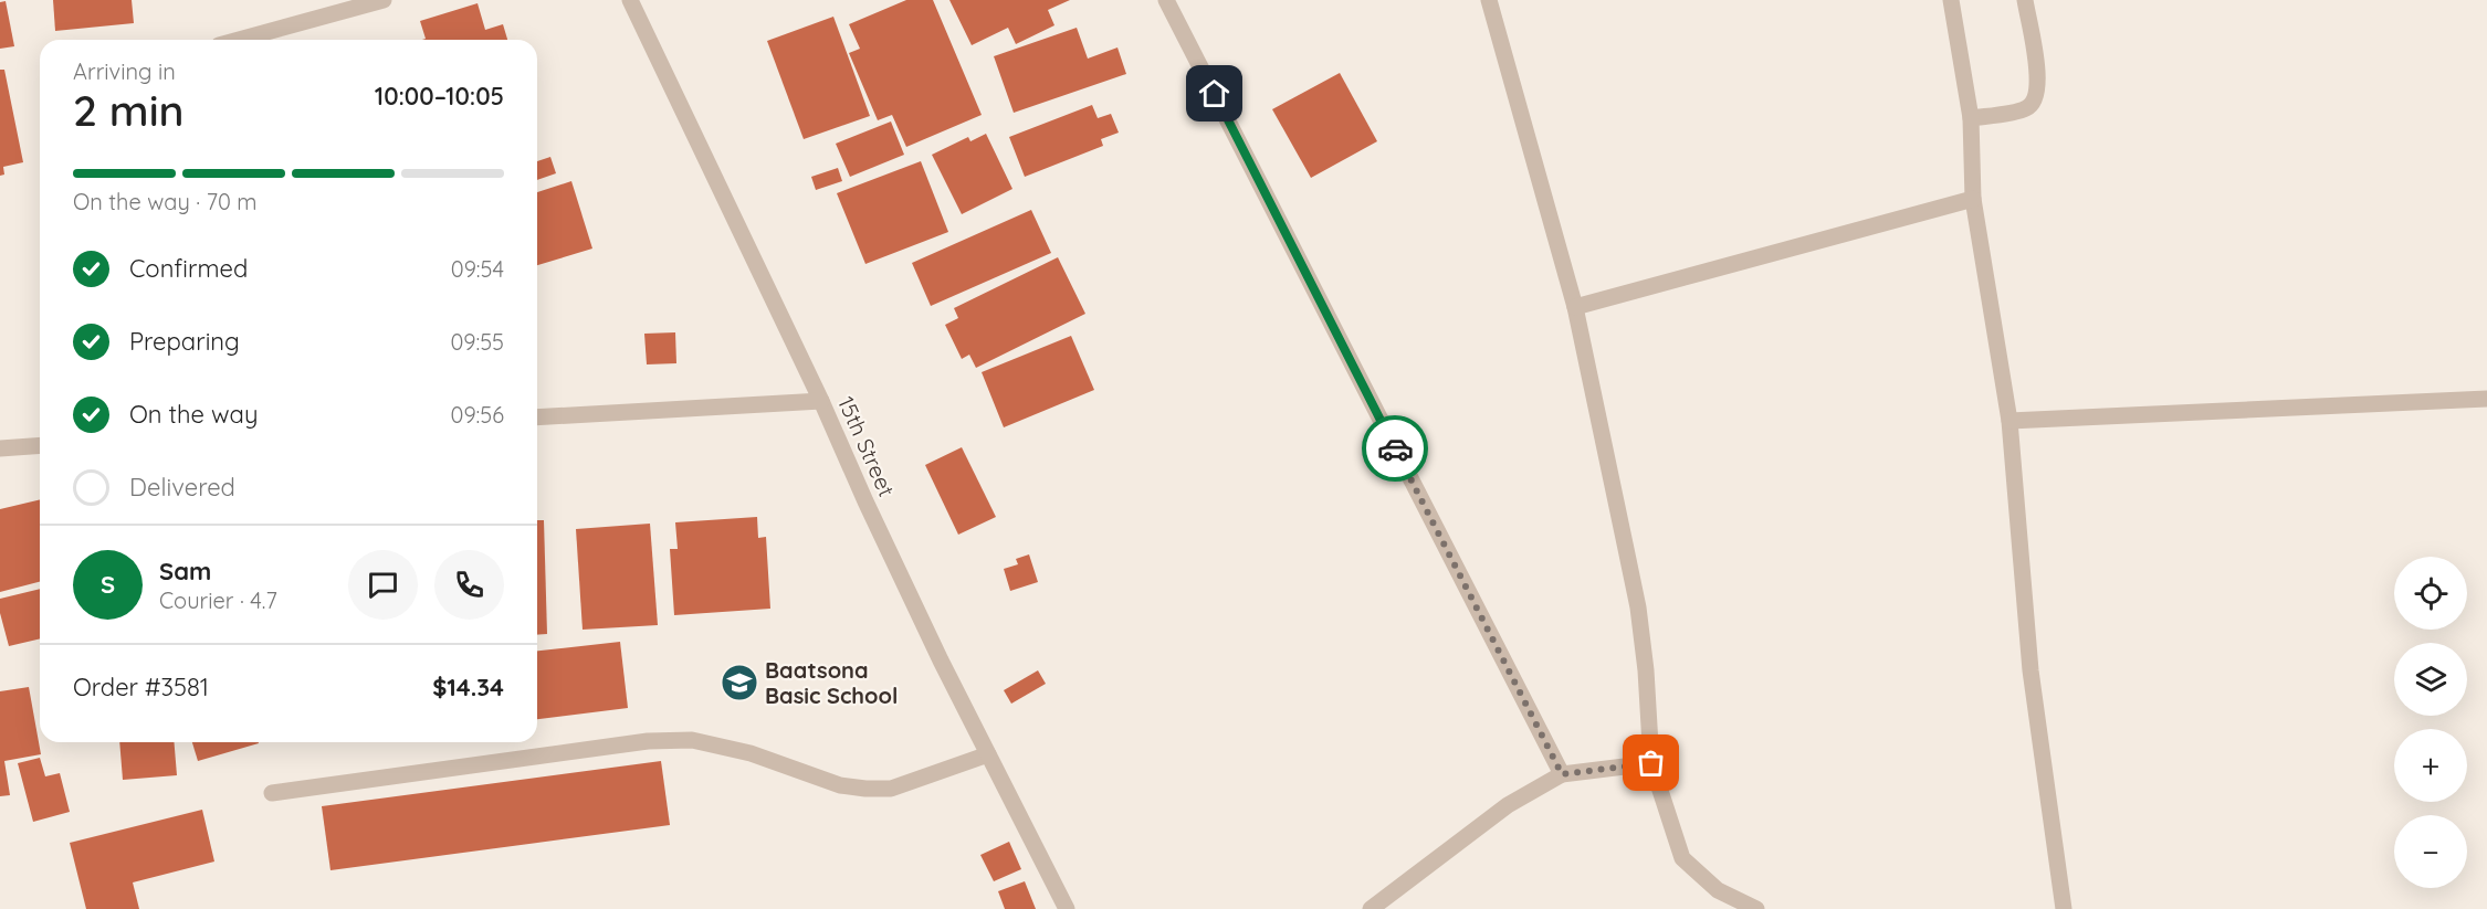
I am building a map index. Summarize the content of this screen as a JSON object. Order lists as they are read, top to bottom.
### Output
{
  "streets": {
    "street": ["15th Street"]
  },
  "places": {
    "school or university": ["Baatsona Basic School"]
  },
  "page": {
    "heading": ["2 min", "Arriving in", "10:00–10:05"],
    "panel": [
      "Sam",
      "Courier · 4.7",
      "Order #3581",
      "$14.34"
    ],
    "bar": "On the way · 70 m",
    "list": [
      ["Confirmed", "09:54"],
      ["Preparing", "09:55"],
      ["On the way", "09:56"],
      "Delivered"
    ],
    "round": "S",
    "map_buttons": ["+", "−"]
  }
}
